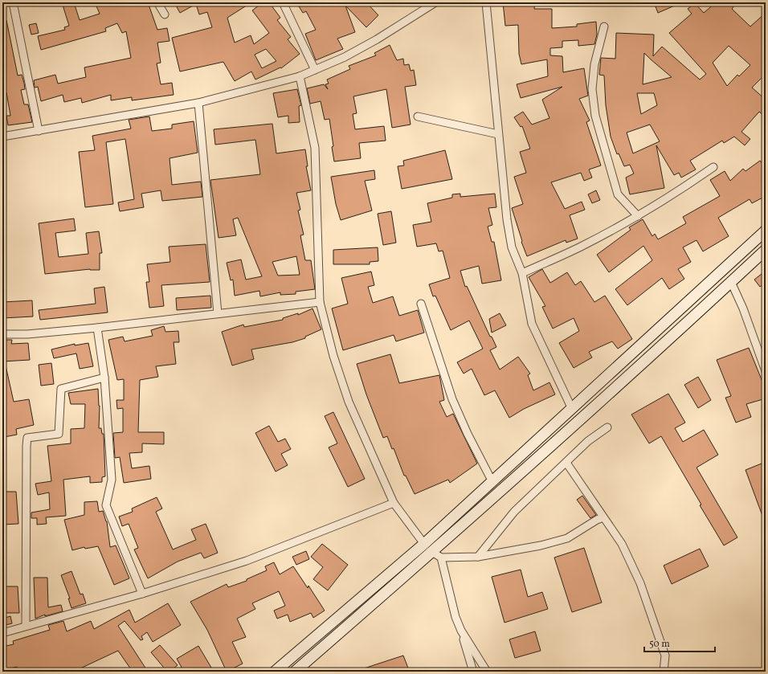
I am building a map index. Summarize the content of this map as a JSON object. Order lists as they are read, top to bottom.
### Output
{
  "scale_bar": "50 m"
}
